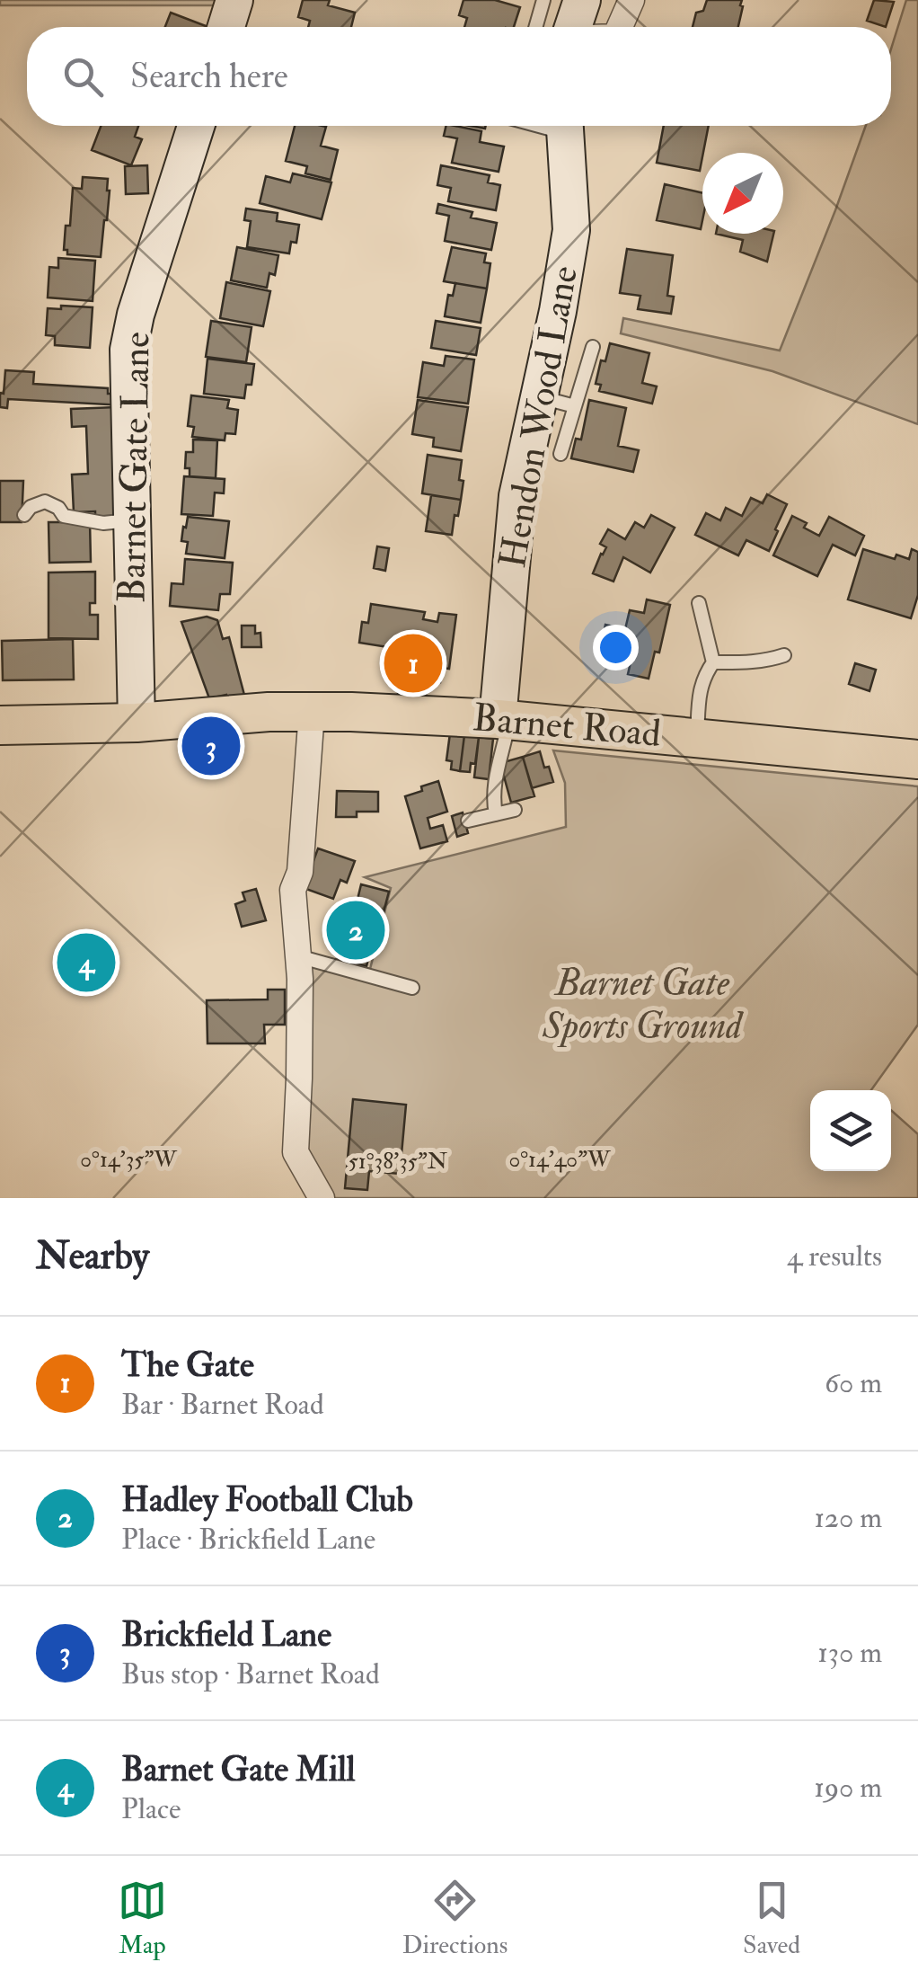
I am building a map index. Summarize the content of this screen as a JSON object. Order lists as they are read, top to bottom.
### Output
{
  "streets": {
    "main road": ["Barnet Road"],
    "street": ["Hendon Wood Lane", "Barnet Gate Lane"]
  },
  "crossings": [
    ["Hendon Wood Lane", "Barnet Road"],
    ["Barnet Gate Lane", "Barnet Road"]
  ],
  "parks": ["Barnet Gate Sports Ground"],
  "north": "bottom left",
  "page": {
    "search": "Search here",
    "pins": [
      "1",
      "3",
      "2",
      "4"
    ],
    "heading": ["Nearby", "4 results"],
    "list": [
      {
        "mark": "1",
        "name": "The Gate",
        "note": "Bar · Barnet Road",
        "value": "60 m"
      },
      {
        "mark": "2",
        "name": "Hadley Football Club",
        "note": "Place · Brickfield Lane",
        "value": "120 m"
      },
      {
        "mark": "3",
        "name": "Brickfield Lane",
        "note": "Bus stop · Barnet Road",
        "value": "130 m"
      },
      {
        "mark": "4",
        "name": "Barnet Gate Mill",
        "note": "Place",
        "value": "190 m"
      }
    ],
    "nav": ["Map", "Directions", "Saved"]
  },
  "coordinates": ["0°14'35\"W", "0°14'40\"W", "51°38'35\"N"]
}
